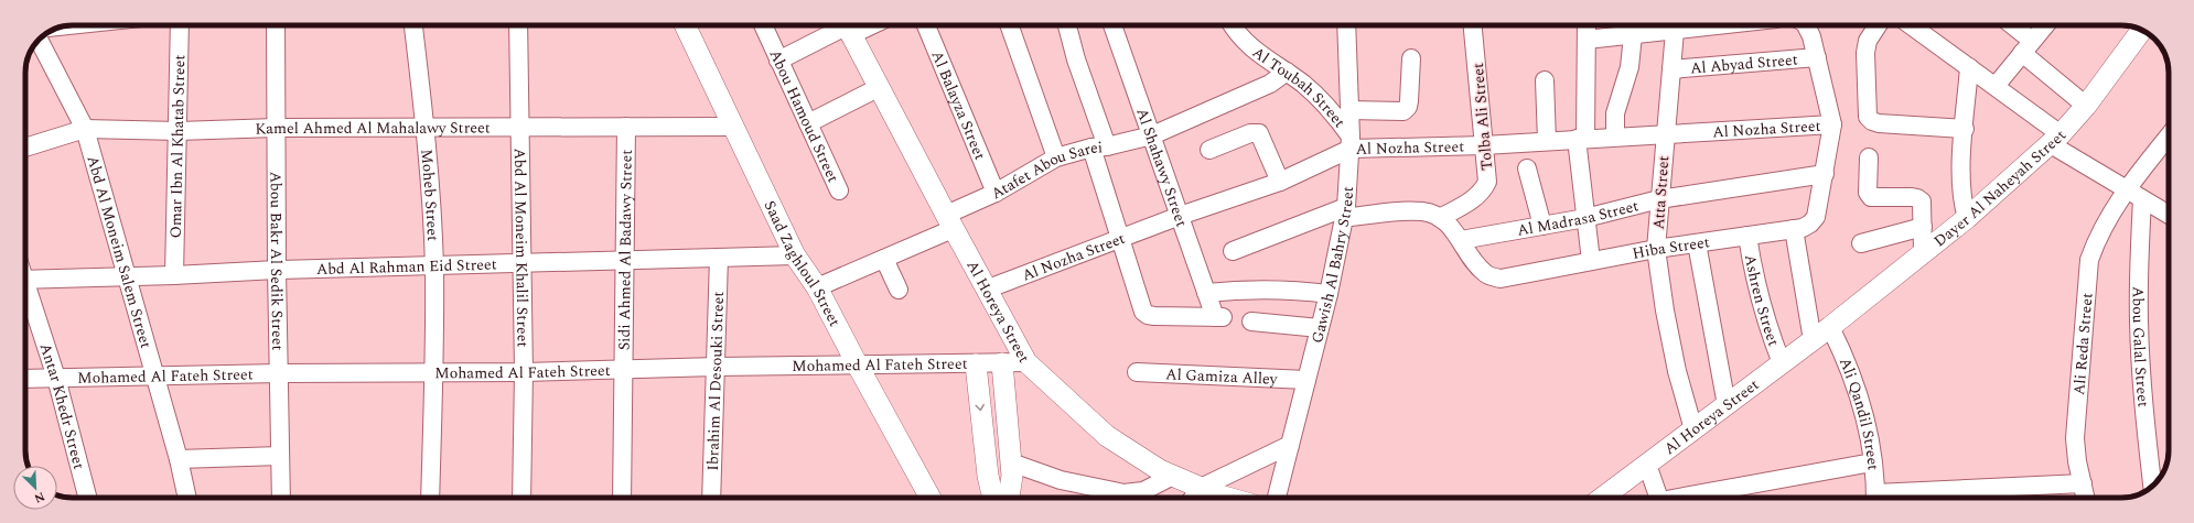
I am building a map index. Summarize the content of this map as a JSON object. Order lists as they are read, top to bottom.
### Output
{
  "streets": {
    "street": [
      "Al Abyad Street",
      "Al Toubah Street",
      "Al Balayza Street",
      "Abou Hamoud Street",
      "Tolba Ali Street",
      "Al Nozha Street",
      "Kamel Ahmed Al Mahalawy Street",
      "Omar Ibn Al Khatab Street",
      "Al Shahawy Street",
      "Atafet Abou Sarei",
      "Dayer Al Naheyah Street",
      "Atta Street",
      "Moheb Street",
      "Al Madrasa Street",
      "Abd Al Moneim Khalil Street",
      "Hiba Street",
      "Sidi Ahmed Al Badawy Street",
      "Abd Al Moneim Salem Street",
      "Abou Bakr Al Sedik Street",
      "Saad Zaghloul Street",
      "Gawish Al Bahry Street",
      "Abd Al Rahman Eid Street",
      "Ashren Street",
      "Al Horeya Street",
      "Ali Reda Street",
      "Abou Galal Street",
      "Mohamed Al Fateh Street",
      "Al Gamiza Alley",
      "Ibrahim Al Desouki Street",
      "Antar Khedr Street",
      "Ali Qandil Street"
    ]
  },
  "crossings": [
    ["Al Abyad Street", "Atta Street"],
    ["Al Abyad Street", "Hiba Street"],
    ["Al Toubah Street", "Al Nozha Street"],
    ["Al Toubah Street", "Atafet Abou Sarei"],
    ["Al Toubah Street", "Gawish Al Bahry Street"],
    ["Al Balayza Street", "Atafet Abou Sarei"],
    ["Tolba Ali Street", "Al Nozha Street"],
    ["Tolba Ali Street", "Hiba Street"],
    ["Al Nozha Street", "Al Shahawy Street"],
    ["Al Nozha Street", "Atta Street"],
    ["Al Nozha Street", "Hiba Street"],
    ["Al Nozha Street", "Gawish Al Bahry Street"],
    ["Al Nozha Street", "Al Horeya Street"],
    ["Kamel Ahmed Al Mahalawy Street", "Omar Ibn Al Khatab Street"],
    ["Kamel Ahmed Al Mahalawy Street", "Moheb Street"],
    ["Kamel Ahmed Al Mahalawy Street", "Abd Al Moneim Khalil Street"],
    ["Kamel Ahmed Al Mahalawy Street", "Sidi Ahmed Al Badawy Street"],
    ["Kamel Ahmed Al Mahalawy Street", "Abd Al Moneim Salem Street"],
    ["Kamel Ahmed Al Mahalawy Street", "Abou Bakr Al Sedik Street"],
    ["Kamel Ahmed Al Mahalawy Street", "Saad Zaghloul Street"],
    ["Omar Ibn Al Khatab Street", "Abd Al Rahman Eid Street"],
    ["Al Shahawy Street", "Atafet Abou Sarei"],
    ["Atafet Abou Sarei", "Saad Zaghloul Street"],
    ["Atafet Abou Sarei", "Al Horeya Street"],
    ["Dayer Al Naheyah Street", "Al Horeya Street"],
    ["Dayer Al Naheyah Street", "Ali Qandil Street"],
    ["Atta Street", "Al Madrasa Street"],
    ["Atta Street", "Hiba Street"],
    ["Atta Street", "Al Horeya Street"],
    ["Moheb Street", "Abd Al Rahman Eid Street"],
    ["Moheb Street", "Mohamed Al Fateh Street"],
    ["Al Madrasa Street", "Hiba Street"],
    ["Abd Al Moneim Khalil Street", "Abd Al Rahman Eid Street"],
    ["Abd Al Moneim Khalil Street", "Mohamed Al Fateh Street"],
    ["Hiba Street", "Gawish Al Bahry Street"],
    ["Hiba Street", "Ashren Street"],
    ["Sidi Ahmed Al Badawy Street", "Abd Al Rahman Eid Street"],
    ["Sidi Ahmed Al Badawy Street", "Mohamed Al Fateh Street"],
    ["Abd Al Moneim Salem Street", "Abd Al Rahman Eid Street"],
    ["Abd Al Moneim Salem Street", "Mohamed Al Fateh Street"],
    ["Abou Bakr Al Sedik Street", "Abd Al Rahman Eid Street"],
    ["Abou Bakr Al Sedik Street", "Mohamed Al Fateh Street"],
    ["Saad Zaghloul Street", "Abd Al Rahman Eid Street"],
    ["Saad Zaghloul Street", "Mohamed Al Fateh Street"],
    ["Gawish Al Bahry Street", "Al Gamiza Alley"],
    ["Abd Al Rahman Eid Street", "Ibrahim Al Desouki Street"],
    ["Ashren Street", "Al Horeya Street"],
    ["Al Horeya Street", "Mohamed Al Fateh Street"],
    ["Al Horeya Street", "Ali Qandil Street"],
    ["Mohamed Al Fateh Street", "Ibrahim Al Desouki Street"],
    ["Mohamed Al Fateh Street", "Antar Khedr Street"]
  ],
  "north": "bottom right"
}
